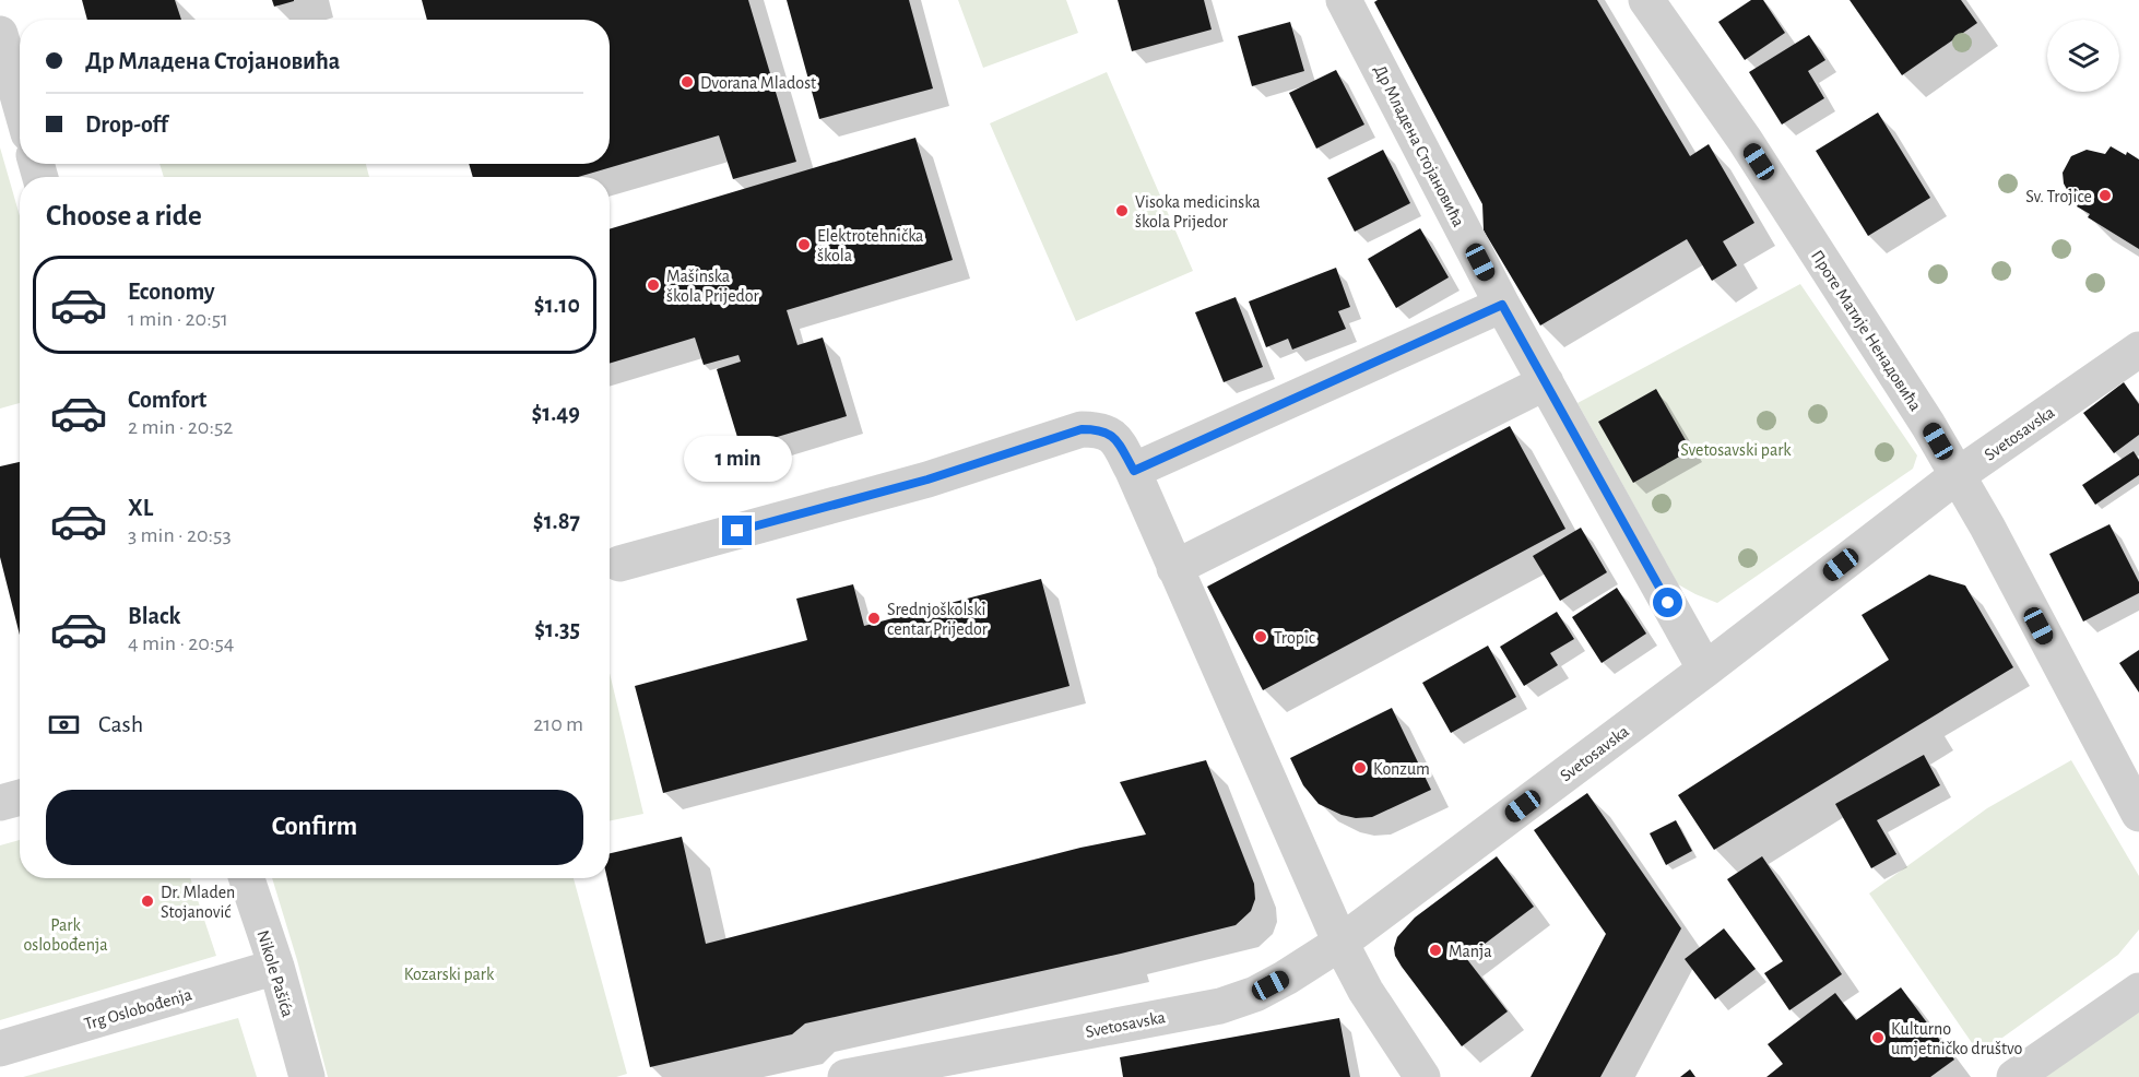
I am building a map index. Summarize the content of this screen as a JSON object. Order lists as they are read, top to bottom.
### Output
{
  "streets": {
    "street": [
      "Др Младена Стојановића",
      "Проте Матије Ненадовића",
      "Svetosavska",
      "Nikole Pašića",
      "Trg Oslobođenja"
    ]
  },
  "crossings": [
    ["Др Младена Стојановића", "Svetosavska"],
    ["Проте Матије Ненадовића", "Svetosavska"],
    ["Nikole Pašića", "Trg Oslobođenja"]
  ],
  "parks": ["Svetosavski park", "Park oslobođenja", "Kozarski park"],
  "places": [
    "Dvorana Mladost",
    "Sv. Trojice",
    "Visoka medicinska škola Prijedor",
    "Elektrotehnička škola",
    "Mašinska škola Prijedor",
    "Srednjoškolski centar Prijedor",
    "Tropic",
    "Konzum",
    "Dr. Mladen Stojanović",
    "Manja",
    "Kulturno umjetničko društvo"
  ],
  "page": {
    "banner": ["Др Младена Стојановића", "Drop-off"],
    "heading": "Choose a ride",
    "list": [
      {
        "name": "Economy",
        "note": "1 min · 20:51",
        "value": "$1.10"
      },
      {
        "name": "Comfort",
        "note": "2 min · 20:52",
        "value": "$1.49"
      },
      {
        "name": "XL",
        "note": "3 min · 20:53",
        "value": "$1.87"
      },
      {
        "name": "Black",
        "note": "4 min · 20:54",
        "value": "$1.35"
      }
    ],
    "bubble": "1 min",
    "pay": ["Cash", "210 m"],
    "buttons": "Confirm"
  }
}
